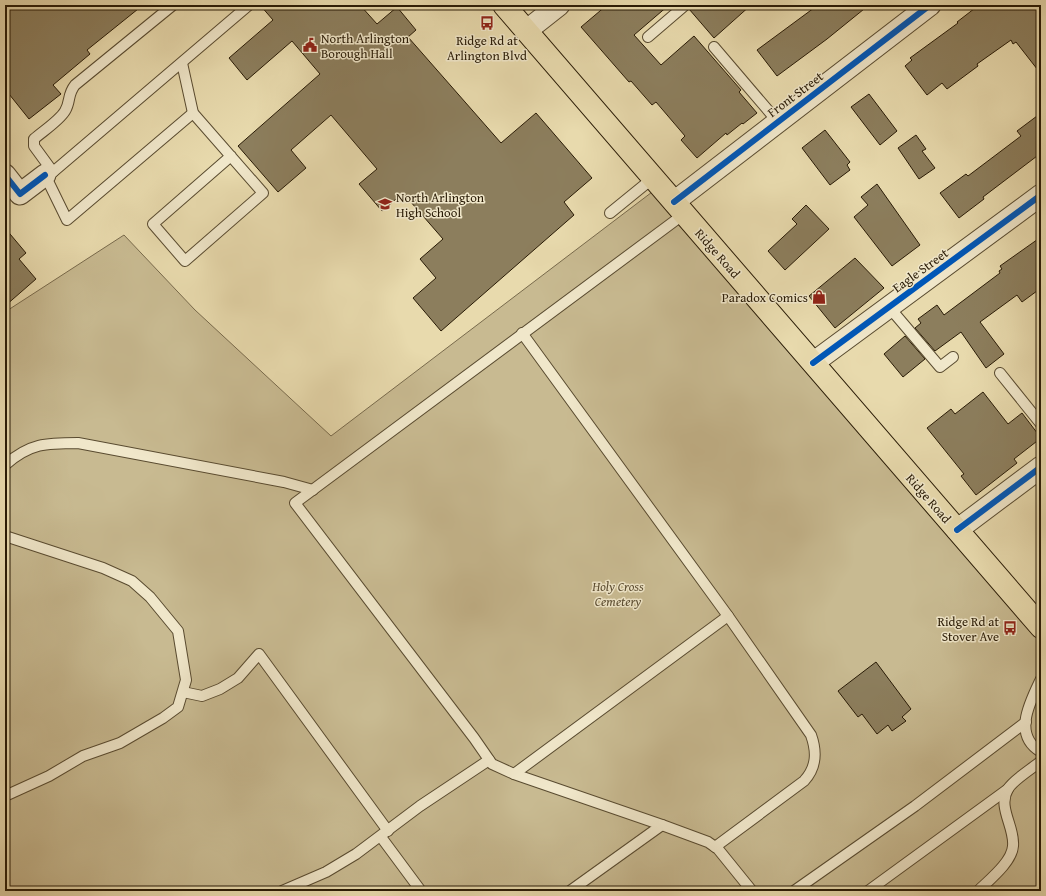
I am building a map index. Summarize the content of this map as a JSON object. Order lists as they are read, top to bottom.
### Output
{
  "streets": {
    "main road": ["Ridge Road"],
    "street": ["Front Street", "Eagle Street"]
  },
  "crossings": [
    ["Front Street", "Ridge Road"],
    ["Ridge Road", "Eagle Street"]
  ],
  "parks": ["Holy Cross Cemetery"],
  "places": {
    "bus stop": ["Ridge Rd at Arlington Blvd", "Ridge Rd at Stover Ave"],
    "public building": ["North Arlington Borough Hall"],
    "school or university": ["North Arlington High School"],
    "shop": ["Paradox Comics"]
  }
}
